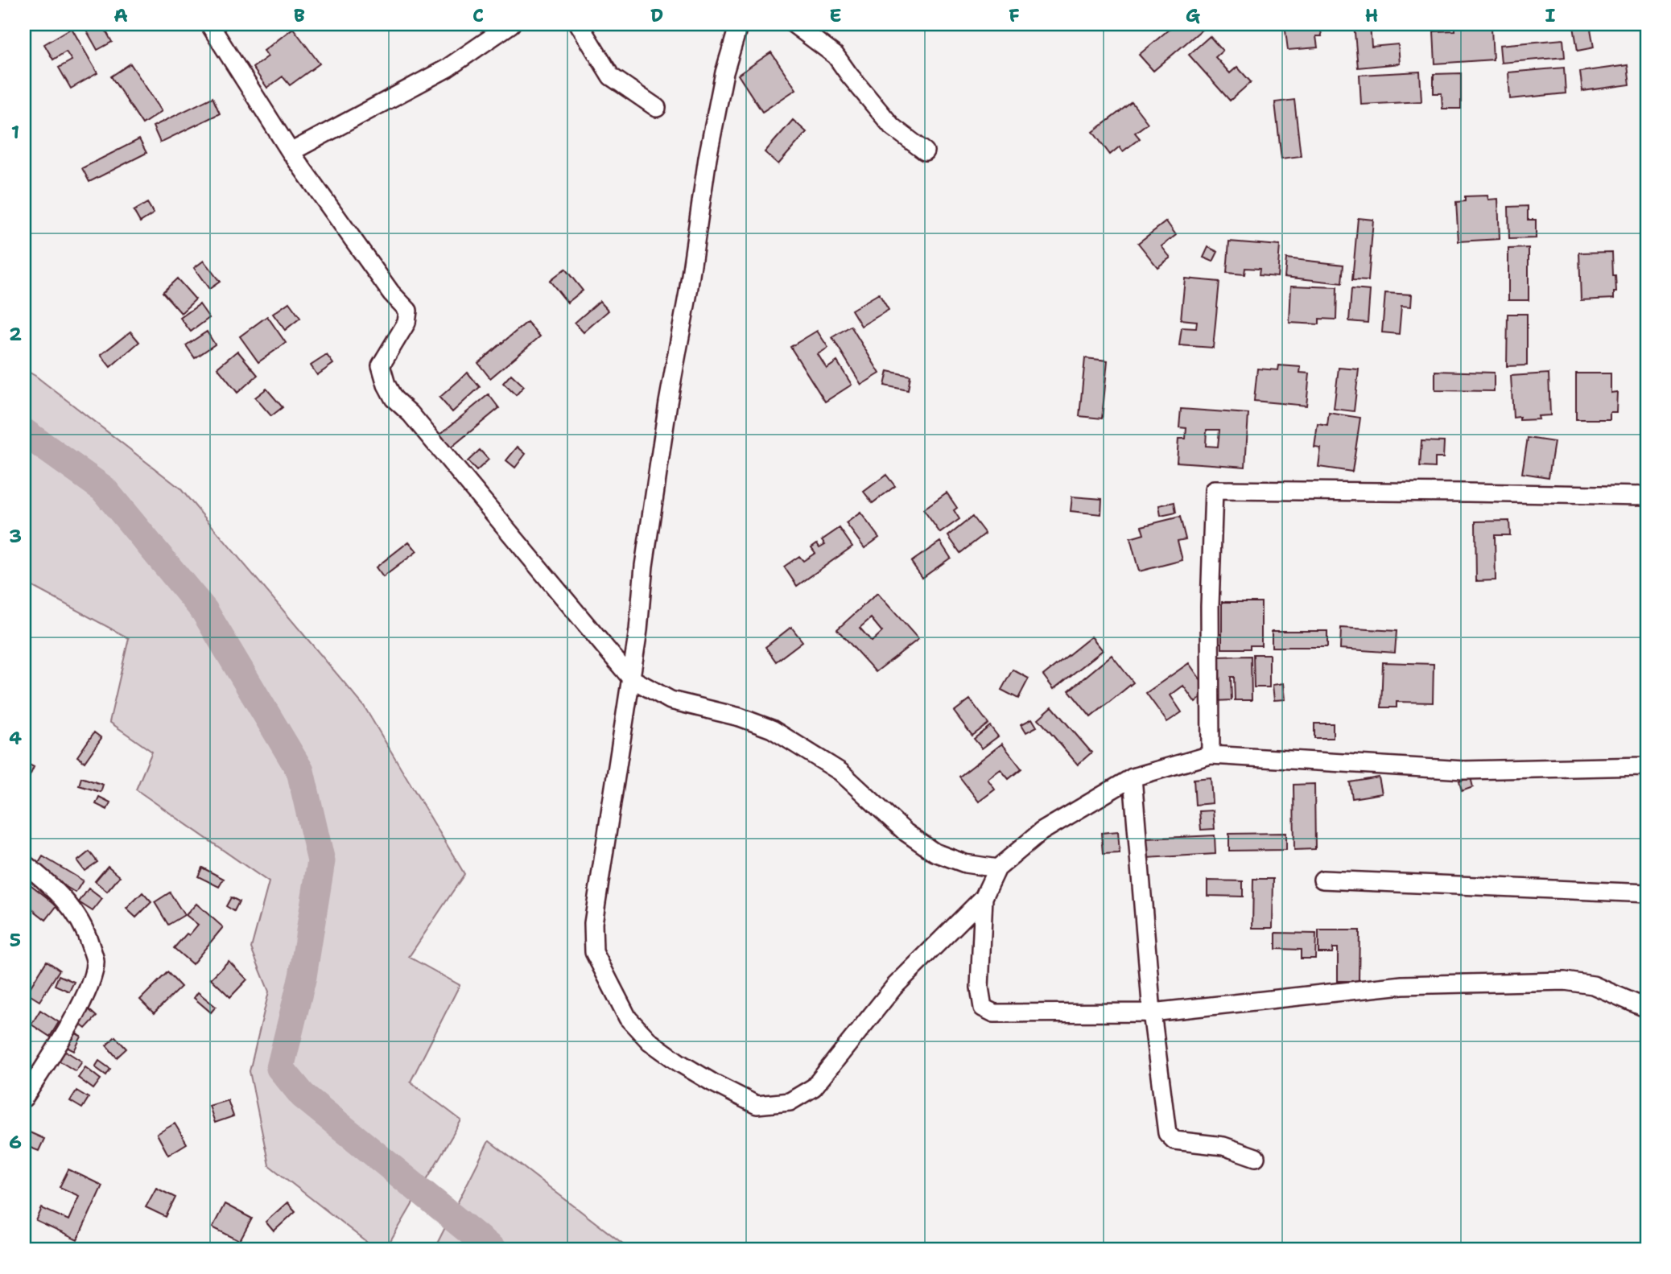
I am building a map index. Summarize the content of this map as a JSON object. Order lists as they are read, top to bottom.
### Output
{
  "grid": {
    "columns": [
      "A",
      "B",
      "C",
      "D",
      "E",
      "F",
      "G",
      "H",
      "I"
    ],
    "rows": [
      "1",
      "2",
      "3",
      "4",
      "5",
      "6"
    ]
  }
}
